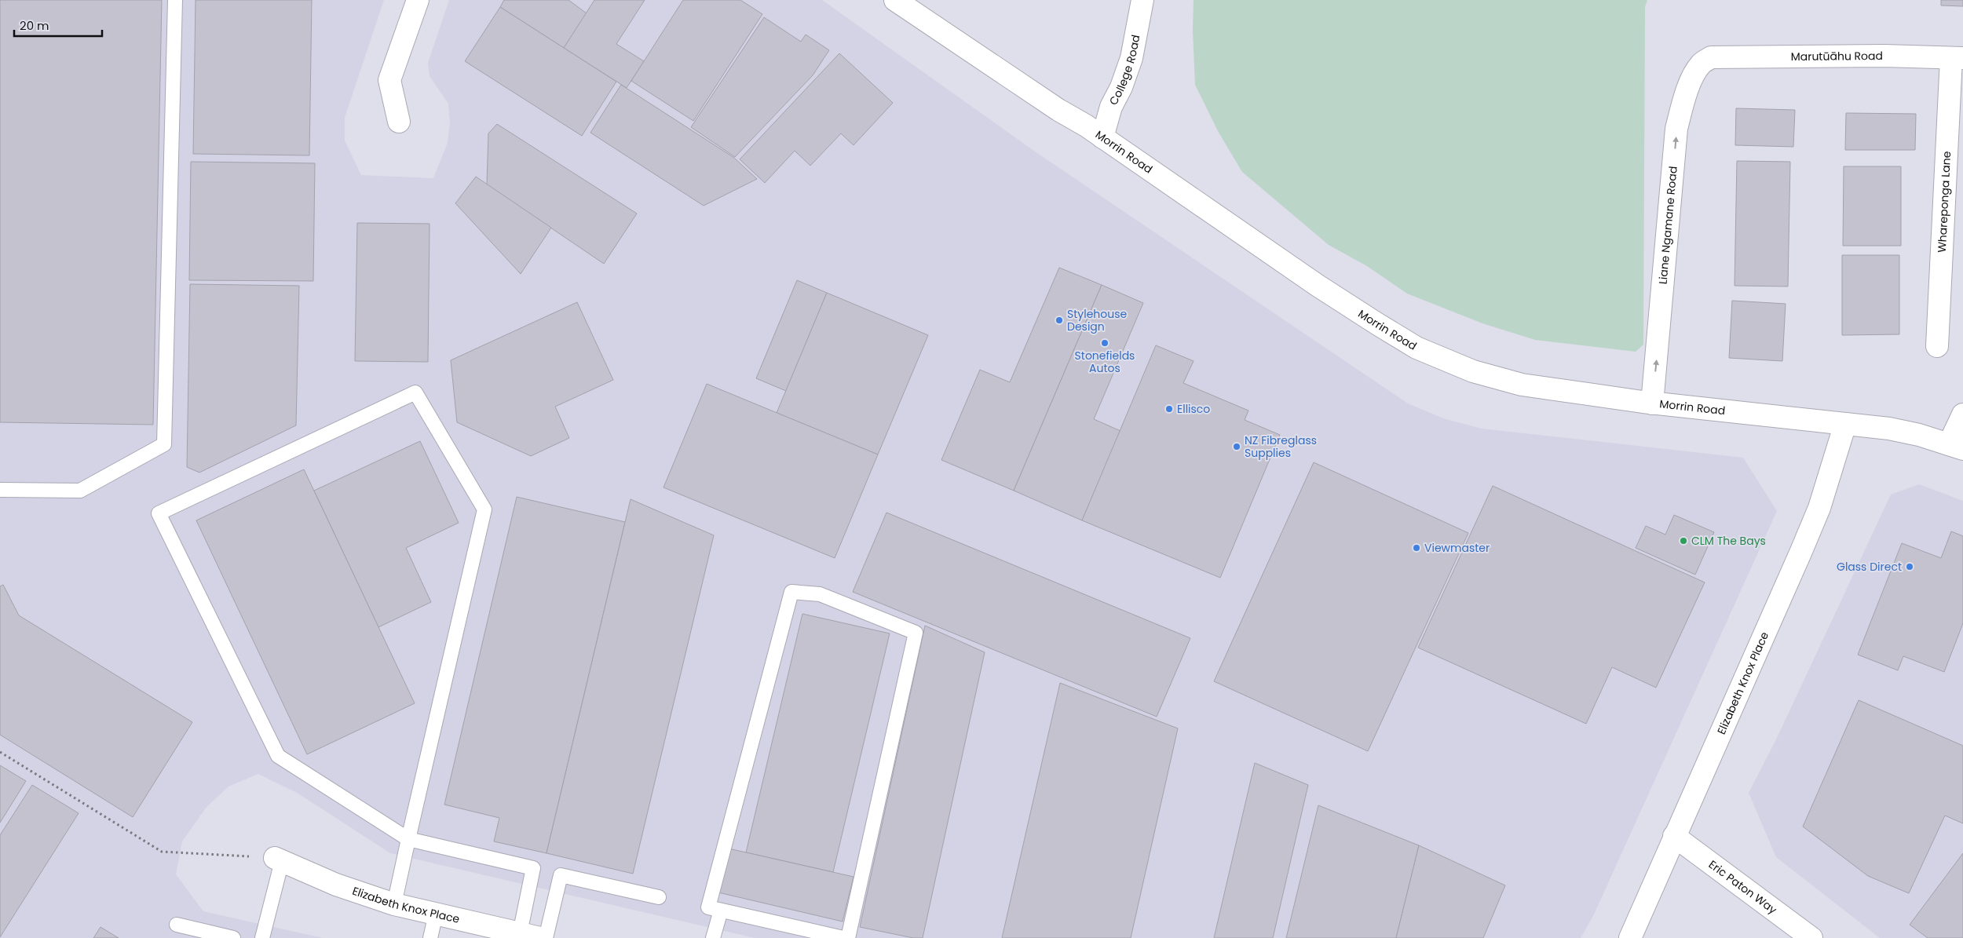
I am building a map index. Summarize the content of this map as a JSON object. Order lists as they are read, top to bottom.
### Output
{
  "streets": {
    "street": [
      "Marutūāhu Road",
      "College Road",
      "Morrin Road",
      "Whareponga Lane",
      "Liane Ngamane Road",
      "Elizabeth Knox Place",
      "Eric Paton Way"
    ]
  },
  "crossings": [
    ["Marutūāhu Road", "Whareponga Lane"],
    ["Marutūāhu Road", "Liane Ngamane Road"],
    ["College Road", "Morrin Road"],
    ["Morrin Road", "Liane Ngamane Road"],
    ["Morrin Road", "Elizabeth Knox Place"],
    ["Elizabeth Knox Place", "Eric Paton Way"]
  ],
  "one_way": ["Liane Ngamane Road"],
  "places": [
    "Stylehouse Design",
    "Stonefields Autos",
    "Ellisco",
    "NZ Fibreglass Supplies",
    "CLM The Bays",
    "Viewmaster",
    "Glass Direct"
  ],
  "scale_bar": "20 m"
}
